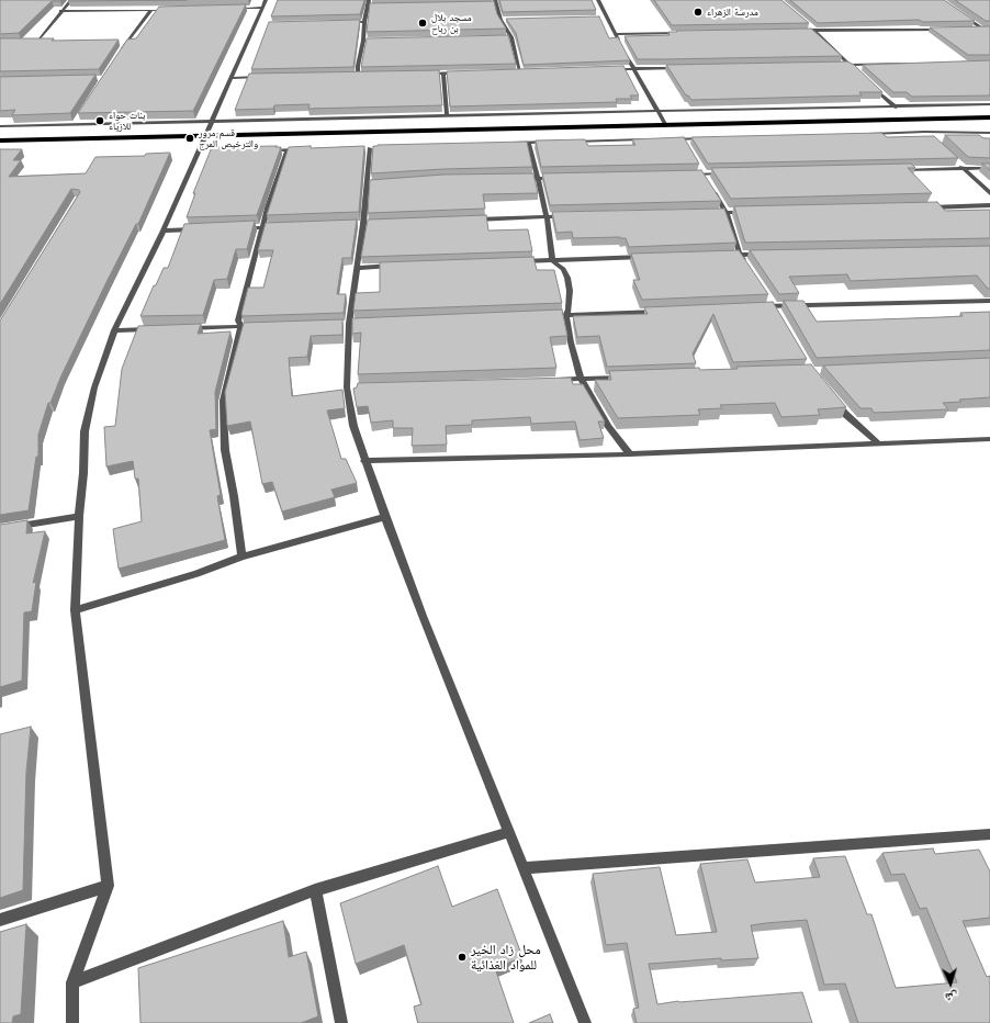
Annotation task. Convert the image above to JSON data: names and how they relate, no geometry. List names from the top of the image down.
{
  "places": [
    "مدرسة الزهراء",
    "مسجد بلال بن رباح",
    "بنات حواء للازياء",
    "قسم مرور والترخيص المرج",
    "محل زاد الخير للمواد الغذائية"
  ],
  "north": "bottom"
}
